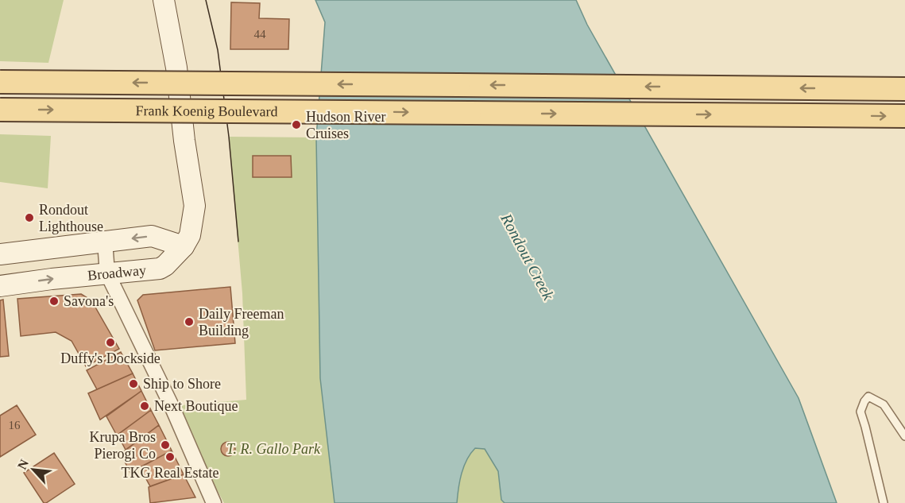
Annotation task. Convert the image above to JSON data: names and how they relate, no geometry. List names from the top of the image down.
{
  "streets": {
    "main road": ["Frank Koenig Boulevard"],
    "street": ["Broadway"]
  },
  "water": ["Rondout Creek"],
  "parks": ["T. R. Gallo Park"],
  "places": [
    "Hudson River Cruises",
    "Rondout Lighthouse",
    "Savona's",
    "Daily Freeman Building",
    "Duffy's Dockside",
    "Ship to Shore",
    "Next Boutique",
    "Krupa Bros Pierogi Co",
    "TKG Real Estate"
  ],
  "house_numbers": ["44", "16"],
  "north": "top left"
}
